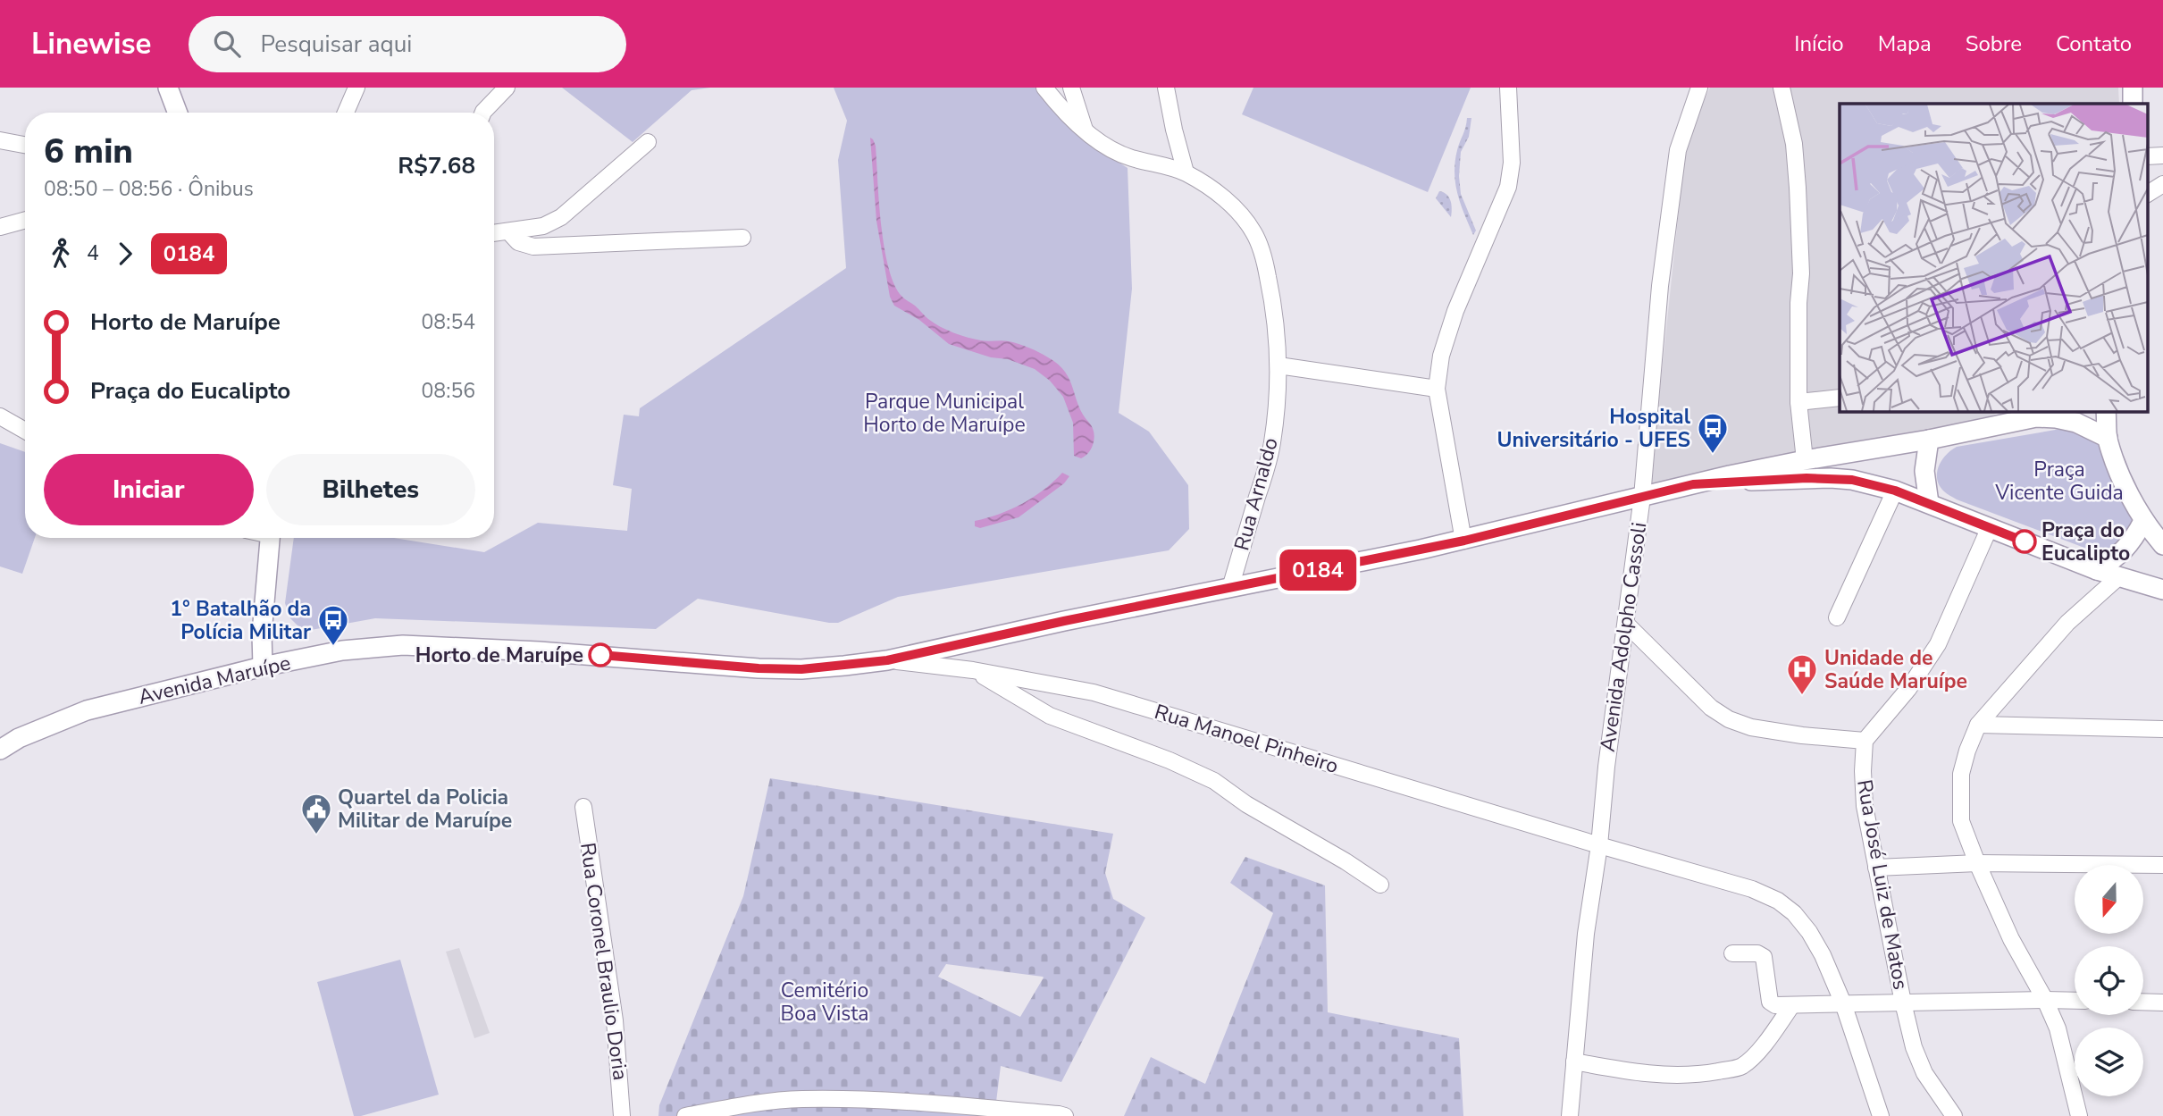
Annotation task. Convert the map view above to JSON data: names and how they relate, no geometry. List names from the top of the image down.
{
  "streets": {
    "main road": ["Avenida Maruípe"],
    "street": [
      "Rua Arnaldo",
      "Avenida Adolpho Cassoli",
      "Rua Manoel Pinheiro",
      "Rua José Luiz de Matos",
      "Rua Coronel Braulio Doria"
    ]
  },
  "crossings": [
    ["Rua Arnaldo", "Avenida Maruípe"],
    ["Avenida Adolpho Cassoli", "Avenida Maruípe"],
    ["Avenida Adolpho Cassoli", "Rua Manoel Pinheiro"],
    ["Avenida Maruípe", "Rua Manoel Pinheiro"]
  ],
  "parks": ["Parque Municipal Horto de Maruípe", "Praça Vicente Guida", "Cemitério Boa Vista"],
  "places": {
    "bus stop": ["Hospital Universitário - UFES", "1° Batalhão da Polícia Militar"],
    "other": ["Praça do Eucalipto", "Horto de Maruípe"],
    "hospital": ["Unidade de Saúde Maruípe"],
    "public building": ["Quartel da Policia Militar de Maruípe"]
  },
  "lines": ["bus line 0184"],
  "north": "bottom",
  "page": {
    "header": "Linewise",
    "search": "Pesquisar aqui",
    "nav": [
      "Início",
      "Mapa",
      "Sobre",
      "Contato"
    ],
    "on_map": "0184",
    "heading": ["6 min", "08:50 – 08:56 · Ônibus", "R$7.68"],
    "legs": ["4", "0184"],
    "list": [
      {
        "name": "Horto de Maruípe",
        "value": "08:54"
      },
      {
        "name": "Praça do Eucalipto",
        "value": "08:56"
      }
    ],
    "buttons": ["Iniciar", "Bilhetes"]
  }
}
